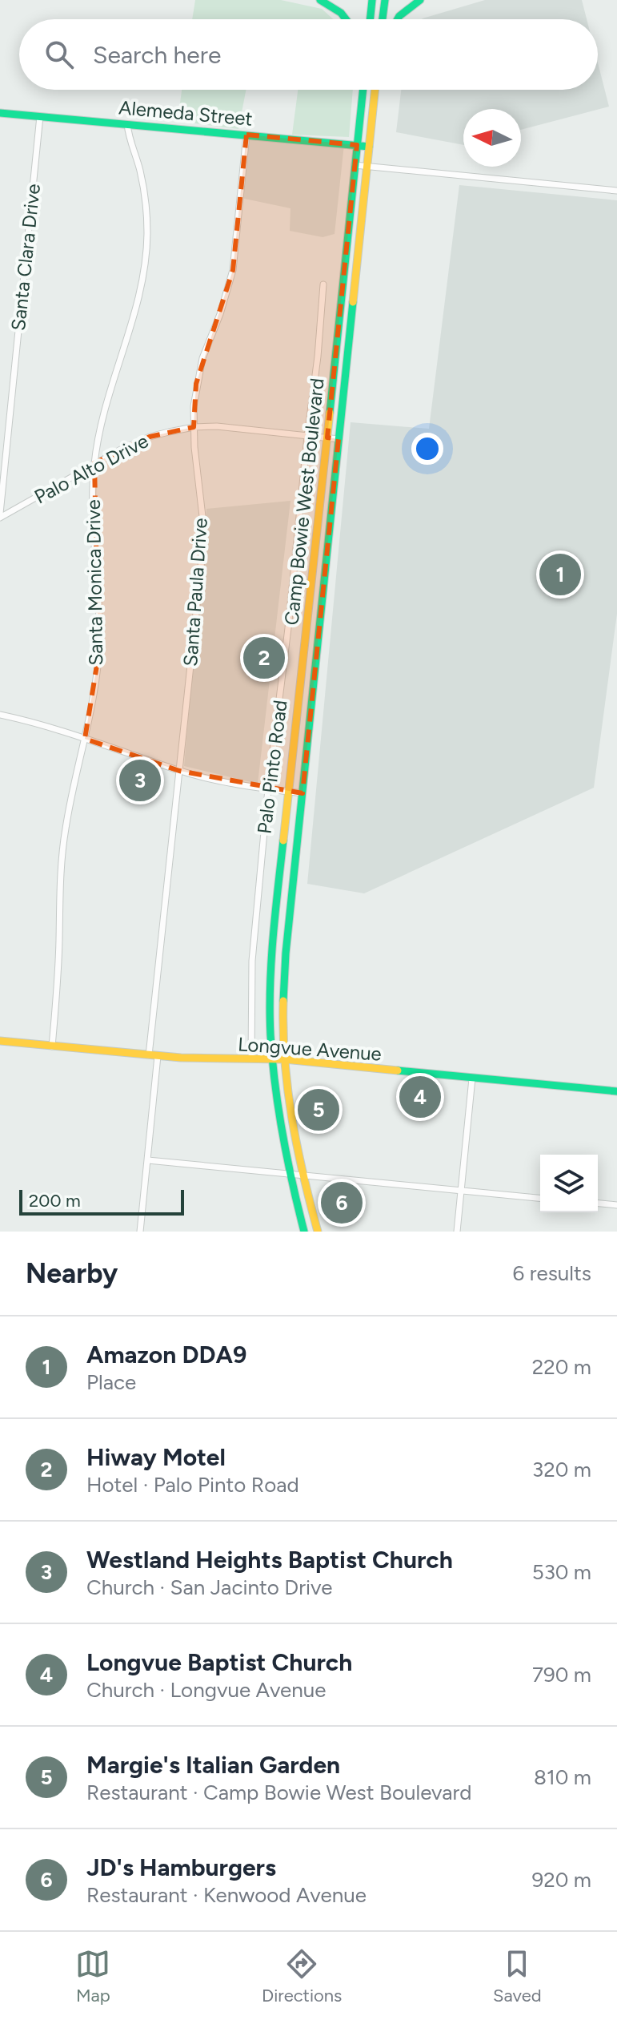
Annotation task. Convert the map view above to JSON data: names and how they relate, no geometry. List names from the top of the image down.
{
  "streets": {
    "main road": ["Alemeda Street", "Camp Bowie West Boulevard", "Longvue Avenue"],
    "street": [
      "Santa Clara Drive",
      "Palo Alto Drive",
      "Santa Monica Drive",
      "Santa Paula Drive",
      "Palo Pinto Road"
    ]
  },
  "crossings": [
    ["Alemeda Street", "Santa Clara Drive"],
    ["Alemeda Street", "Camp Bowie West Boulevard"],
    ["Alemeda Street", "Santa Monica Drive"],
    ["Alemeda Street", "Santa Paula Drive"],
    ["Santa Clara Drive", "Palo Alto Drive"],
    ["Palo Alto Drive", "Camp Bowie West Boulevard"],
    ["Palo Alto Drive", "Santa Monica Drive"],
    ["Palo Alto Drive", "Santa Paula Drive"],
    ["Palo Alto Drive", "Palo Pinto Road"],
    ["Camp Bowie West Boulevard", "Longvue Avenue"],
    ["Santa Monica Drive", "Longvue Avenue"],
    ["Santa Paula Drive", "Longvue Avenue"],
    ["Palo Pinto Road", "Longvue Avenue"]
  ],
  "scale_bar": "200 m",
  "north": "left",
  "page": {
    "search": "Search here",
    "pins": [
      "1",
      "2",
      "3",
      "4",
      "5",
      "6"
    ],
    "scale": "200 m",
    "heading": ["Nearby", "6 results"],
    "list": [
      {
        "mark": "1",
        "name": "Amazon DDA9",
        "note": "Place",
        "value": "220 m"
      },
      {
        "mark": "2",
        "name": "Hiway Motel",
        "note": "Hotel · Palo Pinto Road",
        "value": "320 m"
      },
      {
        "mark": "3",
        "name": "Westland Heights Baptist Church",
        "note": "Church · San Jacinto Drive",
        "value": "530 m"
      },
      {
        "mark": "4",
        "name": "Longvue Baptist Church",
        "note": "Church · Longvue Avenue",
        "value": "790 m"
      },
      {
        "mark": "5",
        "name": "Margie's Italian Garden",
        "note": "Restaurant · Camp Bowie West Boulevard",
        "value": "810 m"
      },
      {
        "mark": "6",
        "name": "JD's Hamburgers",
        "note": "Restaurant · Kenwood Avenue",
        "value": "920 m"
      }
    ],
    "nav": ["Map", "Directions", "Saved"]
  }
}
